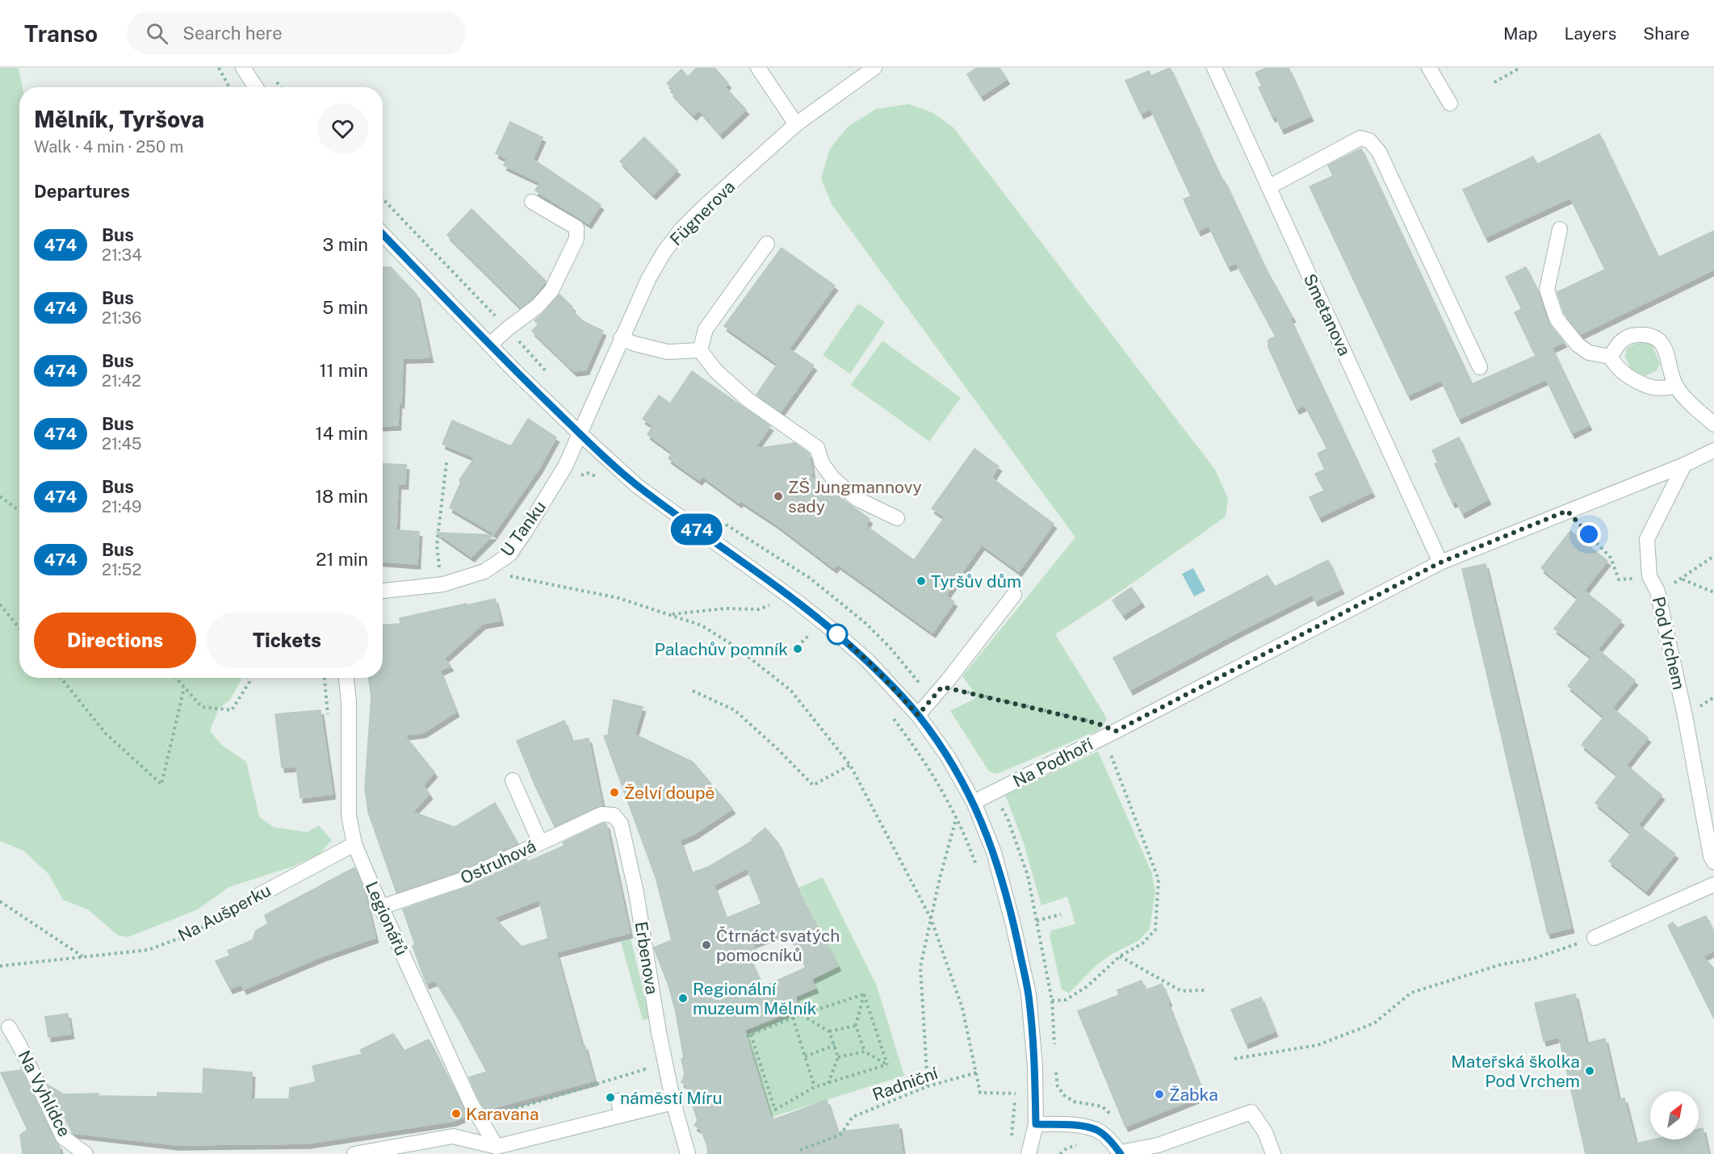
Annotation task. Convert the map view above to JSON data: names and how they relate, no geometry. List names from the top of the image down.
{
  "streets": {
    "street": [
      "Fügnerova",
      "Smetanova",
      "U Tanku",
      "Pod Vrchem",
      "Na Podhoří",
      "Ostruhová",
      "Na Aušperku",
      "Legionářů",
      "Erbenova",
      "Na Vyhlídce"
    ],
    "path": ["Radniční"]
  },
  "crossings": [
    ["Fügnerova", "U Tanku"],
    ["Smetanova", "Na Podhoří"],
    ["Pod Vrchem", "Na Podhoří"],
    ["Ostruhová", "Legionářů"],
    ["Ostruhová", "Erbenova"],
    ["Na Aušperku", "Legionářů"]
  ],
  "places": [
    "ZŠ Jungmannovy sady",
    "Tyršův dům",
    "Palachův pomník",
    "Želví doupě",
    "Čtrnáct svatých pomocníků",
    "Regionální muzeum Mělník",
    "Mateřská školka Pod Vrchem",
    "Žabka",
    "náměstí Míru",
    "Karavana"
  ],
  "lines": ["bus line 474"],
  "north": "top right",
  "page": {
    "header": "Transo",
    "search": "Search here",
    "nav": ["Map", "Layers", "Share"],
    "on_map": "474",
    "heading": [
      ["Mělník, Tyršova", "Walk · 4 min · 250 m"],
      "Departures"
    ],
    "list": [
      {
        "mark": "474",
        "name": "Bus",
        "note": "21:34",
        "value": "3 min"
      },
      {
        "mark": "474",
        "name": "Bus",
        "note": "21:36",
        "value": "5 min"
      },
      {
        "mark": "474",
        "name": "Bus",
        "note": "21:42",
        "value": "11 min"
      },
      {
        "mark": "474",
        "name": "Bus",
        "note": "21:45",
        "value": "14 min"
      },
      {
        "mark": "474",
        "name": "Bus",
        "note": "21:49",
        "value": "18 min"
      },
      {
        "mark": "474",
        "name": "Bus",
        "note": "21:52",
        "value": "21 min"
      }
    ],
    "buttons": ["Directions", "Tickets"]
  }
}
